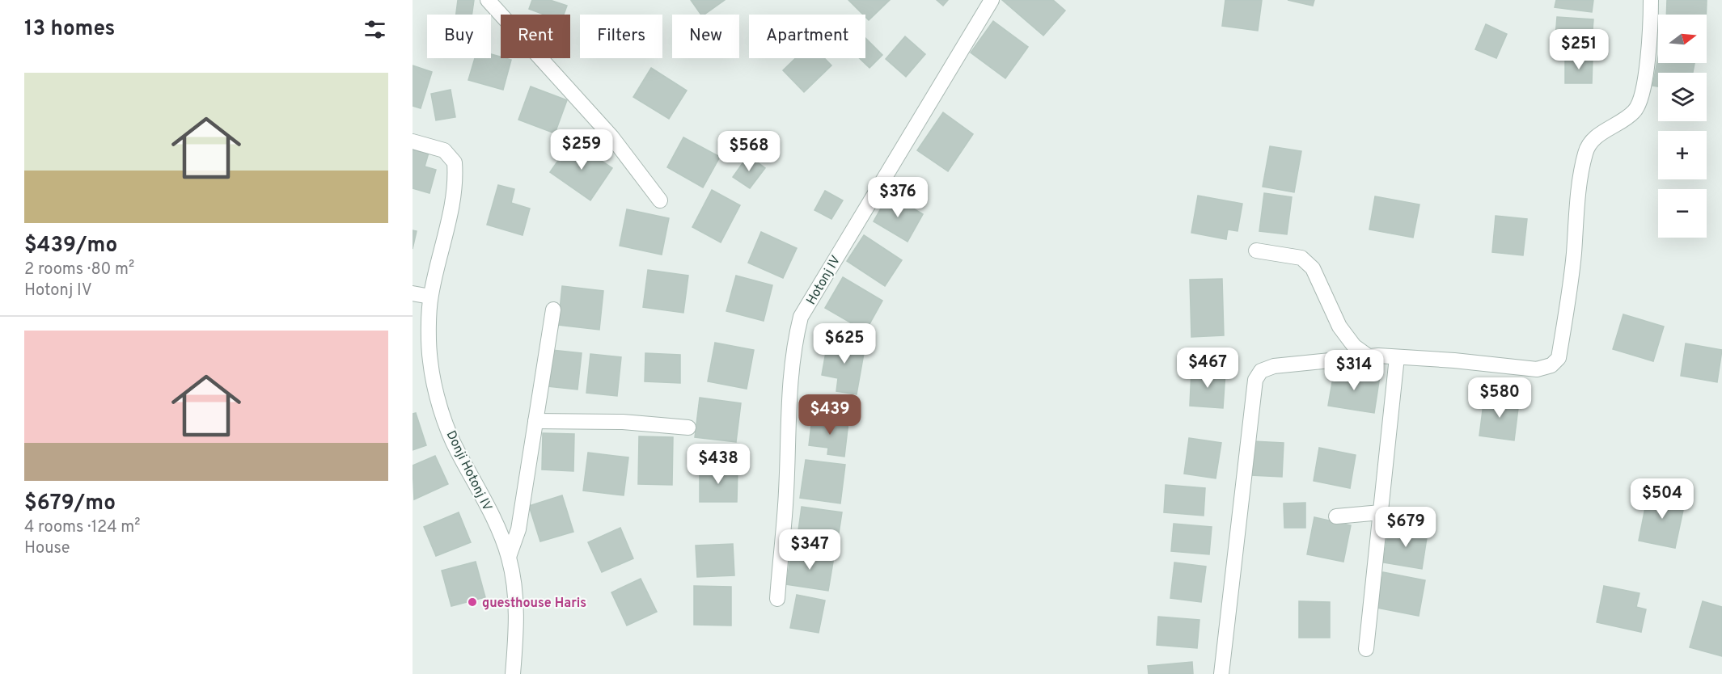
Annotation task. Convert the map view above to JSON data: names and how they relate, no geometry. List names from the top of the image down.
{
  "streets": {
    "street": ["Hotonj IV", "Donji Hotonj IV"]
  },
  "places": ["guesthouse Haris"],
  "north": "right",
  "page": {
    "heading": "13 homes",
    "map_buttons": ["+", "−"],
    "chip": [
      "Buy",
      "Rent",
      "Filters",
      "New",
      "Apartment"
    ],
    "price": [
      "$251",
      "$259",
      "$568",
      "$376",
      "$625",
      "$467",
      "$314",
      "$580",
      "$439",
      "$438",
      "$504",
      "$679",
      "$347"
    ],
    "list": [
      {
        "name": "$439/mo",
        "note": "2 rooms · 80 m² · Hotonj IV"
      },
      {
        "name": "$679/mo",
        "note": "4 rooms · 124 m² · House"
      }
    ]
  }
}
